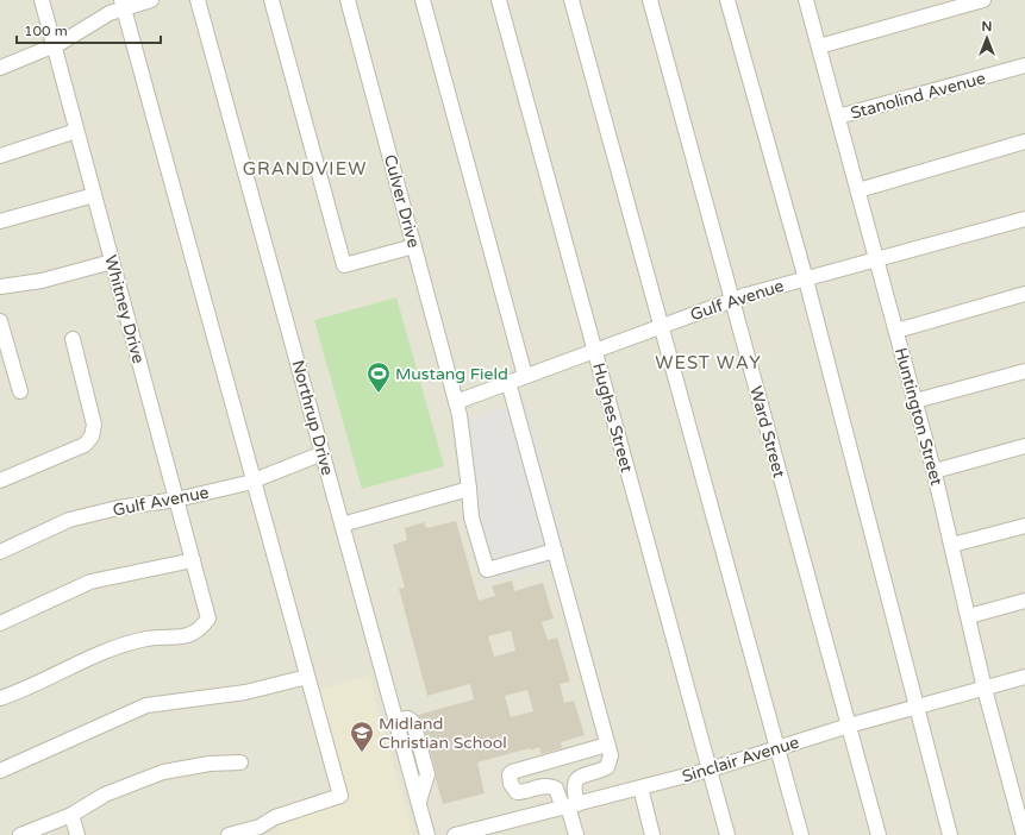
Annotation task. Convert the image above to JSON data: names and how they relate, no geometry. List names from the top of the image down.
{
  "streets": {
    "street": [
      "Stanolind Avenue",
      "Culver Drive",
      "Gulf Avenue",
      "Whitney Drive",
      "Huntington Street",
      "Northrup Drive",
      "Hughes Street",
      "Ward Street",
      "Sinclair Avenue"
    ]
  },
  "crossings": [
    ["Stanolind Avenue", "Huntington Street"],
    ["Culver Drive", "Gulf Avenue"],
    ["Gulf Avenue", "Whitney Drive"],
    ["Gulf Avenue", "Huntington Street"],
    ["Gulf Avenue", "Northrup Drive"],
    ["Gulf Avenue", "Hughes Street"],
    ["Gulf Avenue", "Ward Street"],
    ["Huntington Street", "Sinclair Avenue"],
    ["Hughes Street", "Sinclair Avenue"],
    ["Ward Street", "Sinclair Avenue"]
  ],
  "districts": ["GRANDVIEW", "WEST WAY"],
  "places": {
    "sports": ["Mustang Field"],
    "school or university": ["Midland Christian School"]
  },
  "scale_bar": "100 m",
  "north": "top"
}
